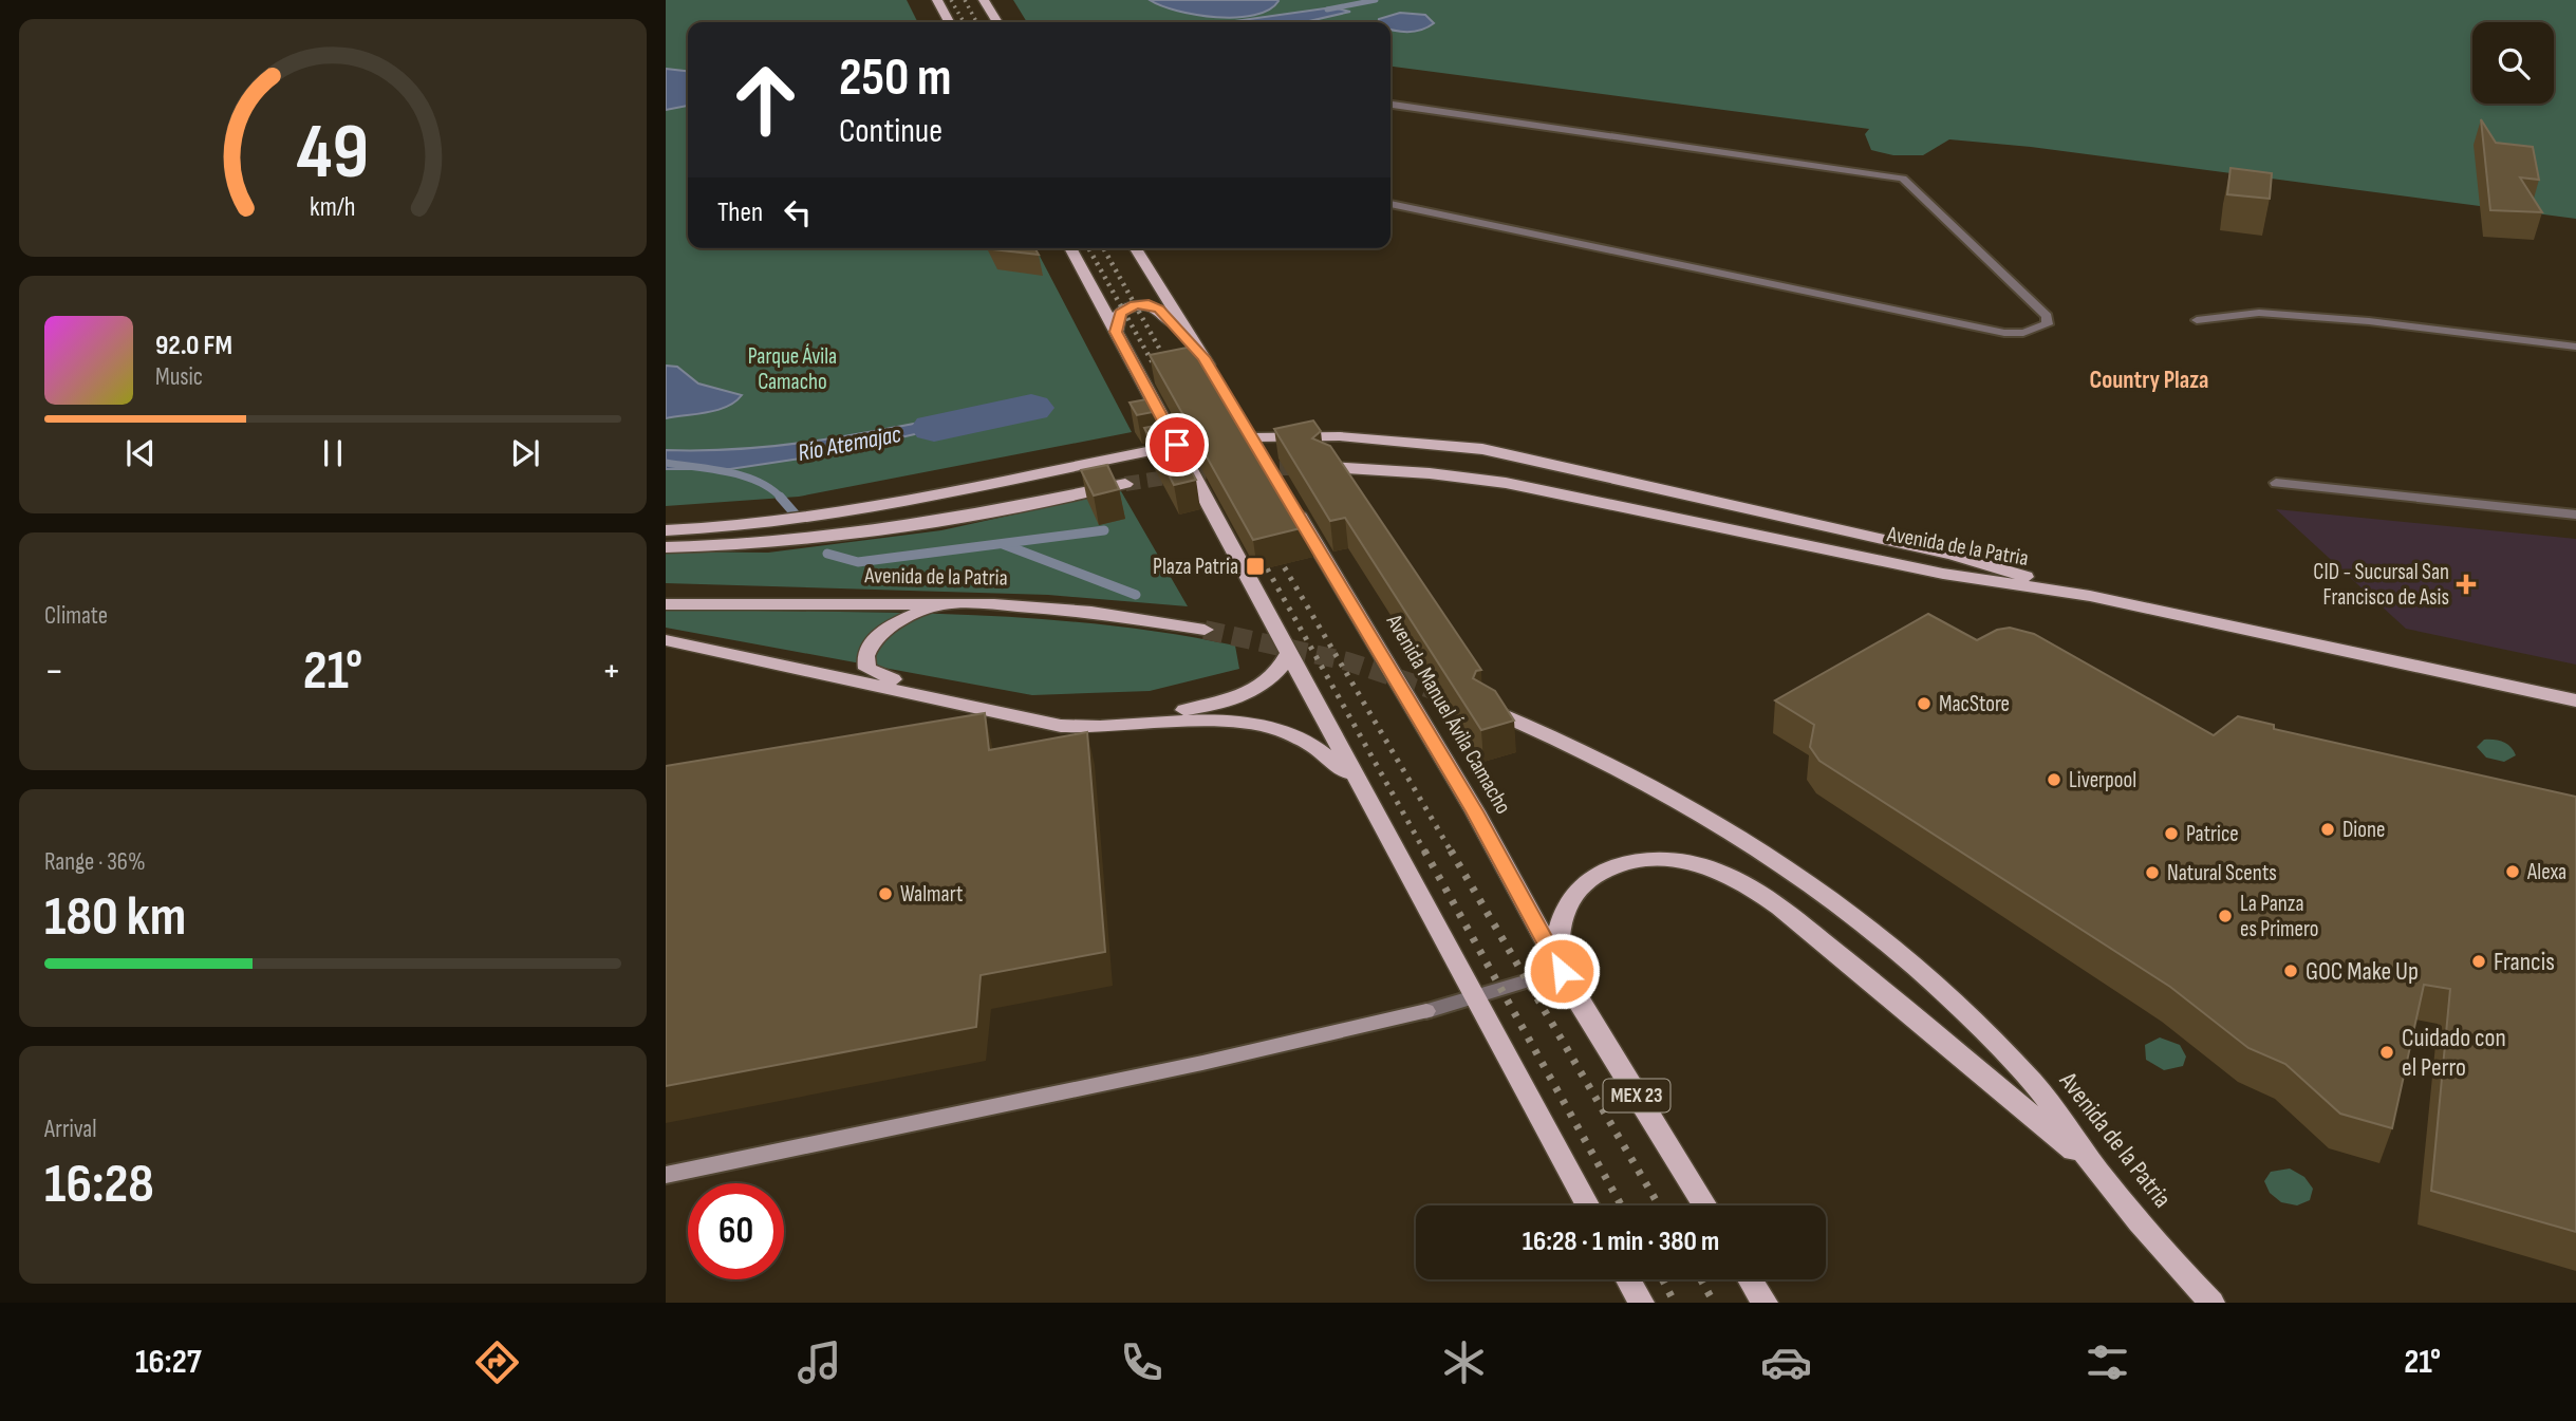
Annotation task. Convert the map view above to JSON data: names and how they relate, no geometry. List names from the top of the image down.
{
  "streets": {
    "main road": ["Avenida de la Patria", "Avenida Manuel Ávila Camacho", "MEX 23"]
  },
  "districts": ["Country Plaza"],
  "water": ["Río Atemajac"],
  "parks": ["Parque Ávila Camacho"],
  "places": {
    "transit": ["Plaza Patria"],
    "health": ["CID - Sucursal San Francisco de Asis"],
    "other": [
      "MacStore",
      "Liverpool",
      "Dione",
      "Patrice",
      "Alexa",
      "Natural Scents",
      "Walmart",
      "La Panza es Primero",
      "Francis",
      "GOC Make Up",
      "Cuidado con el Perro"
    ]
  },
  "page": {
    "turn": ["250 m", "Continue"],
    "then": "Then",
    "song": ["92.0 FM", "Music"],
    "tile": [
      "Climate",
      ["Range · 36%", "180 km"],
      ["Arrival", "16:28"]
    ],
    "heat": ["−", "21°", "+"],
    "limit": "60",
    "trip": "16:28 · 1 min · 380 m",
    "tabs": ["16:27", "21°"],
    "gauge": ["49", "km/h"]
  }
}
